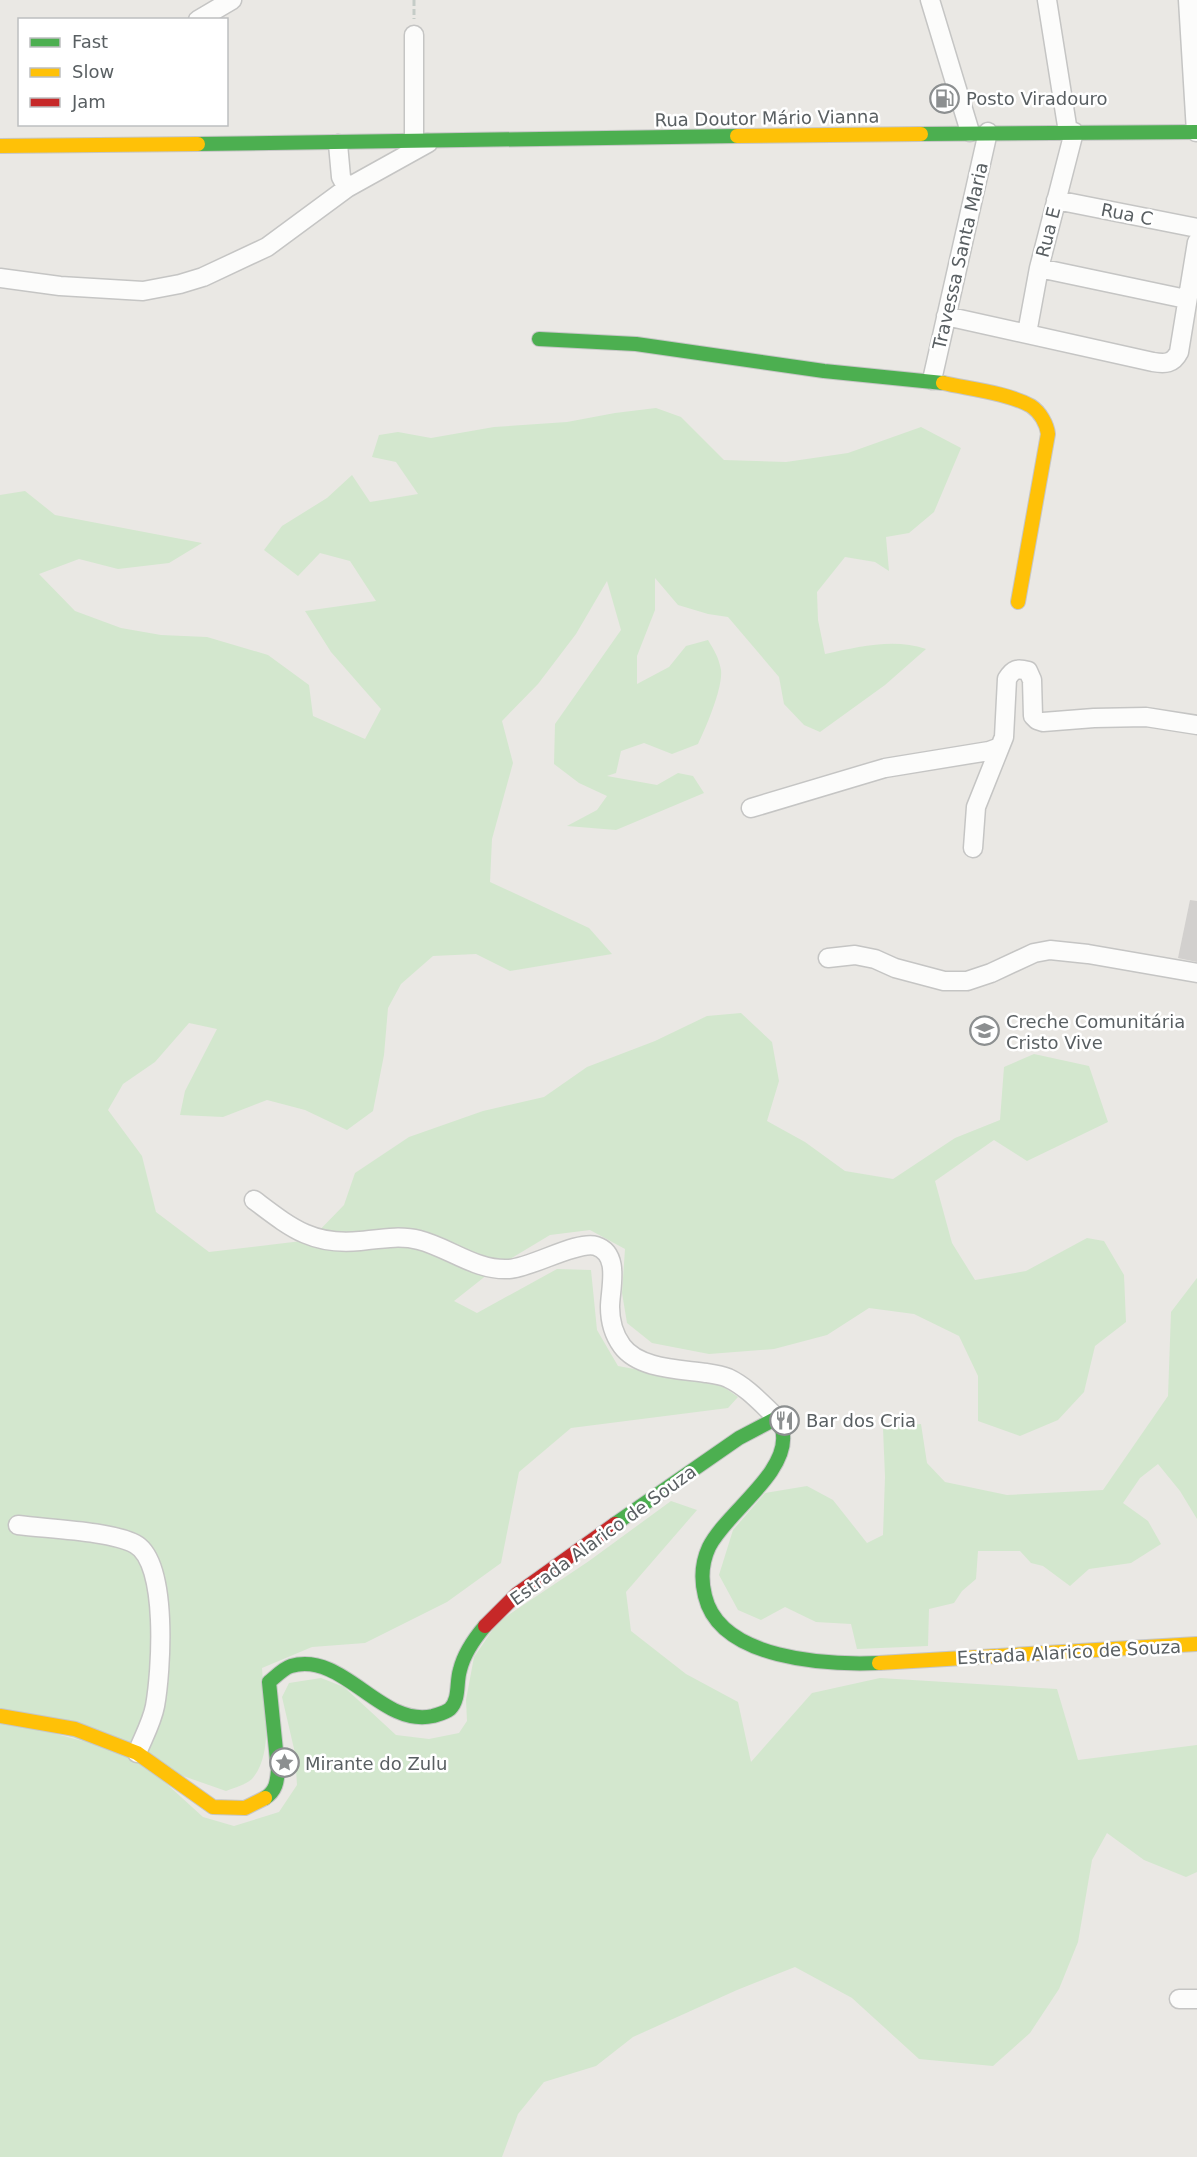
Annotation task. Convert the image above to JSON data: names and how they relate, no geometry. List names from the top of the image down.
{
  "streets": {
    "street": [
      "Rua Doutor Mário Vianna",
      "Rua C",
      "Rua E",
      "Travessa Santa Maria",
      "Estrada Alarico de Souza"
    ]
  },
  "crossings": [
    ["Rua Doutor Mário Vianna", "Rua E"],
    ["Rua Doutor Mário Vianna", "Travessa Santa Maria"],
    ["Rua C", "Rua E"]
  ],
  "places": {
    "fuel station": ["Posto Viradouro"],
    "school or university": ["Creche Comunitária Cristo Vive"],
    "restaurant": ["Bar dos Cria"],
    "place": ["Mirante do Zulu"]
  },
  "legend": ["Fast", "Slow", "Jam"]
}
